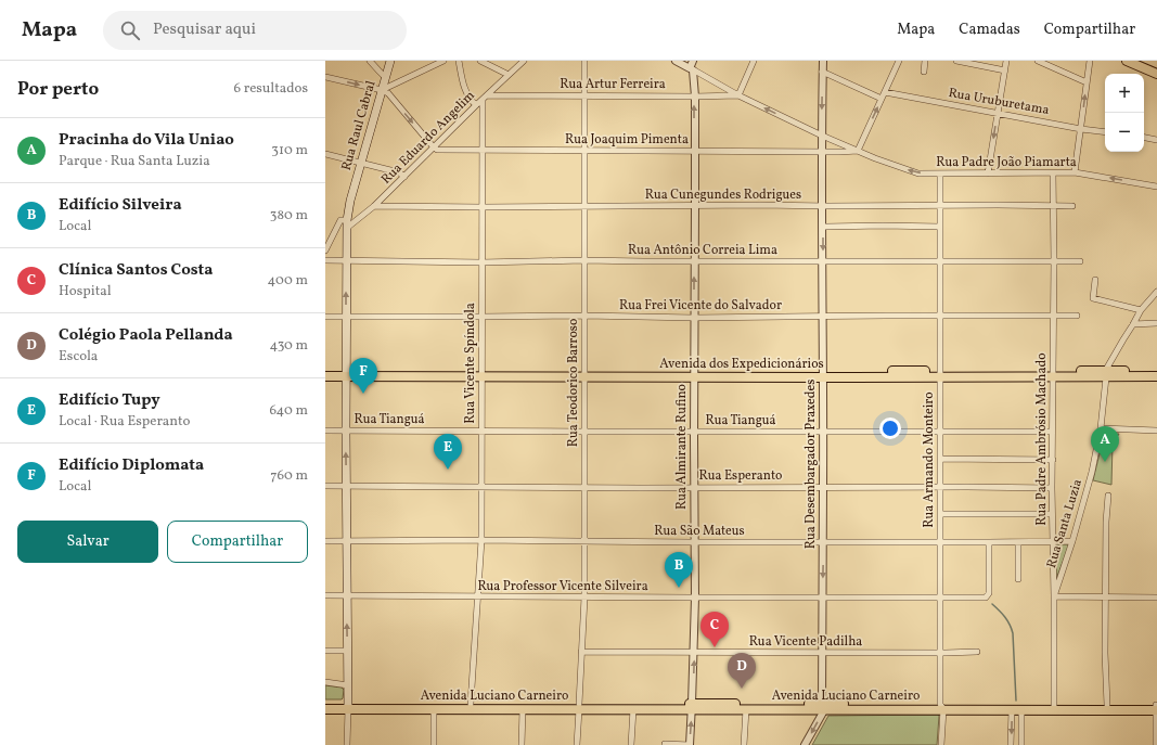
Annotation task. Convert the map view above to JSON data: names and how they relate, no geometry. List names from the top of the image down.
{
  "streets": {
    "main road": ["Rua Raul Cabral", "Avenida dos Expedicionários", "Avenida Luciano Carneiro"],
    "street": [
      "Rua Artur Ferreira",
      "Rua Uruburetama",
      "Rua Eduardo Angelim",
      "Rua Joaquim Pimenta",
      "Rua Padre João Piamarta",
      "Rua Cunegundes Rodrigues",
      "Rua Antônio Correia Lima",
      "Rua Frei Vicente do Salvador",
      "Rua Vicente Spíndola",
      "Rua Teodorico Barroso",
      "Rua Tianguá",
      "Rua Padre Ambrósio Machado",
      "Rua Almirante Rufino",
      "Rua Armando Monteiro",
      "Rua Desembargador Praxedes",
      "Rua Esperanto",
      "Rua Santa Luzia",
      "Rua São Mateus",
      "Rua Professor Vicente Silveira",
      "Rua Vicente Padilha"
    ]
  },
  "crossings": [
    ["Rua Artur Ferreira", "Rua Eduardo Angelim"],
    ["Rua Artur Ferreira", "Rua Padre João Piamarta"],
    ["Rua Artur Ferreira", "Rua Teodorico Barroso"],
    ["Rua Artur Ferreira", "Rua Almirante Rufino"],
    ["Rua Raul Cabral", "Rua Eduardo Angelim"],
    ["Rua Raul Cabral", "Rua Antônio Correia Lima"],
    ["Rua Raul Cabral", "Rua Frei Vicente do Salvador"],
    ["Rua Raul Cabral", "Avenida dos Expedicionários"],
    ["Rua Raul Cabral", "Rua Tianguá"],
    ["Rua Raul Cabral", "Rua Esperanto"],
    ["Rua Raul Cabral", "Rua São Mateus"],
    ["Rua Raul Cabral", "Rua Professor Vicente Silveira"],
    ["Rua Raul Cabral", "Avenida Luciano Carneiro"],
    ["Rua Eduardo Angelim", "Rua Joaquim Pimenta"],
    ["Rua Eduardo Angelim", "Rua Cunegundes Rodrigues"],
    ["Rua Eduardo Angelim", "Rua Vicente Spíndola"],
    ["Rua Joaquim Pimenta", "Rua Padre João Piamarta"],
    ["Rua Joaquim Pimenta", "Rua Vicente Spíndola"],
    ["Rua Joaquim Pimenta", "Rua Teodorico Barroso"],
    ["Rua Joaquim Pimenta", "Rua Almirante Rufino"],
    ["Rua Joaquim Pimenta", "Rua Desembargador Praxedes"],
    ["Rua Padre João Piamarta", "Rua Padre Ambrósio Machado"],
    ["Rua Padre João Piamarta", "Rua Almirante Rufino"],
    ["Rua Padre João Piamarta", "Rua Armando Monteiro"],
    ["Rua Padre João Piamarta", "Rua Desembargador Praxedes"],
    ["Rua Cunegundes Rodrigues", "Rua Vicente Spíndola"],
    ["Rua Cunegundes Rodrigues", "Rua Teodorico Barroso"],
    ["Rua Cunegundes Rodrigues", "Rua Padre Ambrósio Machado"],
    ["Rua Cunegundes Rodrigues", "Rua Almirante Rufino"],
    ["Rua Cunegundes Rodrigues", "Rua Armando Monteiro"],
    ["Rua Cunegundes Rodrigues", "Rua Desembargador Praxedes"],
    ["Rua Antônio Correia Lima", "Rua Vicente Spíndola"],
    ["Rua Antônio Correia Lima", "Rua Teodorico Barroso"],
    ["Rua Antônio Correia Lima", "Rua Padre Ambrósio Machado"],
    ["Rua Antônio Correia Lima", "Rua Almirante Rufino"],
    ["Rua Antônio Correia Lima", "Rua Armando Monteiro"],
    ["Rua Antônio Correia Lima", "Rua Desembargador Praxedes"],
    ["Rua Frei Vicente do Salvador", "Rua Vicente Spíndola"],
    ["Rua Frei Vicente do Salvador", "Rua Teodorico Barroso"],
    ["Rua Frei Vicente do Salvador", "Rua Padre Ambrósio Machado"],
    ["Rua Frei Vicente do Salvador", "Rua Almirante Rufino"],
    ["Rua Frei Vicente do Salvador", "Rua Armando Monteiro"],
    ["Rua Frei Vicente do Salvador", "Rua Desembargador Praxedes"],
    ["Rua Vicente Spíndola", "Avenida dos Expedicionários"],
    ["Rua Vicente Spíndola", "Rua Tianguá"],
    ["Rua Vicente Spíndola", "Rua Esperanto"],
    ["Rua Vicente Spíndola", "Rua São Mateus"],
    ["Rua Vicente Spíndola", "Rua Professor Vicente Silveira"],
    ["Rua Vicente Spíndola", "Avenida Luciano Carneiro"],
    ["Avenida dos Expedicionários", "Rua Teodorico Barroso"],
    ["Avenida dos Expedicionários", "Rua Padre Ambrósio Machado"],
    ["Avenida dos Expedicionários", "Rua Almirante Rufino"],
    ["Avenida dos Expedicionários", "Rua Armando Monteiro"],
    ["Avenida dos Expedicionários", "Rua Desembargador Praxedes"],
    ["Avenida dos Expedicionários", "Rua Santa Luzia"],
    ["Rua Teodorico Barroso", "Rua Tianguá"],
    ["Rua Teodorico Barroso", "Rua Esperanto"],
    ["Rua Teodorico Barroso", "Rua São Mateus"],
    ["Rua Teodorico Barroso", "Rua Professor Vicente Silveira"],
    ["Rua Teodorico Barroso", "Rua Vicente Padilha"],
    ["Rua Teodorico Barroso", "Avenida Luciano Carneiro"],
    ["Rua Tianguá", "Rua Padre Ambrósio Machado"],
    ["Rua Tianguá", "Rua Almirante Rufino"],
    ["Rua Tianguá", "Rua Armando Monteiro"],
    ["Rua Tianguá", "Rua Desembargador Praxedes"],
    ["Rua Padre Ambrósio Machado", "Rua Esperanto"],
    ["Rua Padre Ambrósio Machado", "Rua Santa Luzia"],
    ["Rua Padre Ambrósio Machado", "Rua São Mateus"],
    ["Rua Padre Ambrósio Machado", "Avenida Luciano Carneiro"],
    ["Rua Almirante Rufino", "Rua Esperanto"],
    ["Rua Almirante Rufino", "Rua São Mateus"],
    ["Rua Almirante Rufino", "Rua Professor Vicente Silveira"],
    ["Rua Almirante Rufino", "Rua Vicente Padilha"],
    ["Rua Almirante Rufino", "Avenida Luciano Carneiro"],
    ["Rua Armando Monteiro", "Rua Esperanto"],
    ["Rua Armando Monteiro", "Rua São Mateus"],
    ["Rua Armando Monteiro", "Rua Professor Vicente Silveira"],
    ["Rua Armando Monteiro", "Rua Vicente Padilha"],
    ["Rua Armando Monteiro", "Avenida Luciano Carneiro"],
    ["Rua Desembargador Praxedes", "Rua Esperanto"],
    ["Rua Desembargador Praxedes", "Rua São Mateus"],
    ["Rua Desembargador Praxedes", "Rua Professor Vicente Silveira"],
    ["Rua Desembargador Praxedes", "Rua Vicente Padilha"],
    ["Rua Desembargador Praxedes", "Avenida Luciano Carneiro"],
    ["Rua Santa Luzia", "Rua São Mateus"],
    ["Rua São Mateus", "Rua Professor Vicente Silveira"]
  ],
  "one_way": ["Rua Padre João Piamarta"],
  "page": {
    "header": "Mapa",
    "search": "Pesquisar aqui",
    "nav": ["Mapa", "Camadas", "Compartilhar"],
    "heading": ["Por perto", "6 resultados"],
    "map_buttons": ["+", "−"],
    "list": [
      {
        "mark": "A",
        "name": "Pracinha do Vila Uniao",
        "note": "Parque · Rua Santa Luzia",
        "value": "310 m"
      },
      {
        "mark": "B",
        "name": "Edifício Silveira",
        "note": "Local",
        "value": "380 m"
      },
      {
        "mark": "C",
        "name": "Clínica Santos Costa",
        "note": "Hospital",
        "value": "400 m"
      },
      {
        "mark": "D",
        "name": "Colégio Paola Pellanda",
        "note": "Escola",
        "value": "430 m"
      },
      {
        "mark": "E",
        "name": "Edifício Tupy",
        "note": "Local · Rua Esperanto",
        "value": "640 m"
      },
      {
        "mark": "F",
        "name": "Edifício Diplomata",
        "note": "Local",
        "value": "760 m"
      }
    ],
    "pins": [
      "F",
      "A",
      "E",
      "B",
      "C",
      "D"
    ],
    "buttons": ["Salvar", "Compartilhar"]
  }
}
